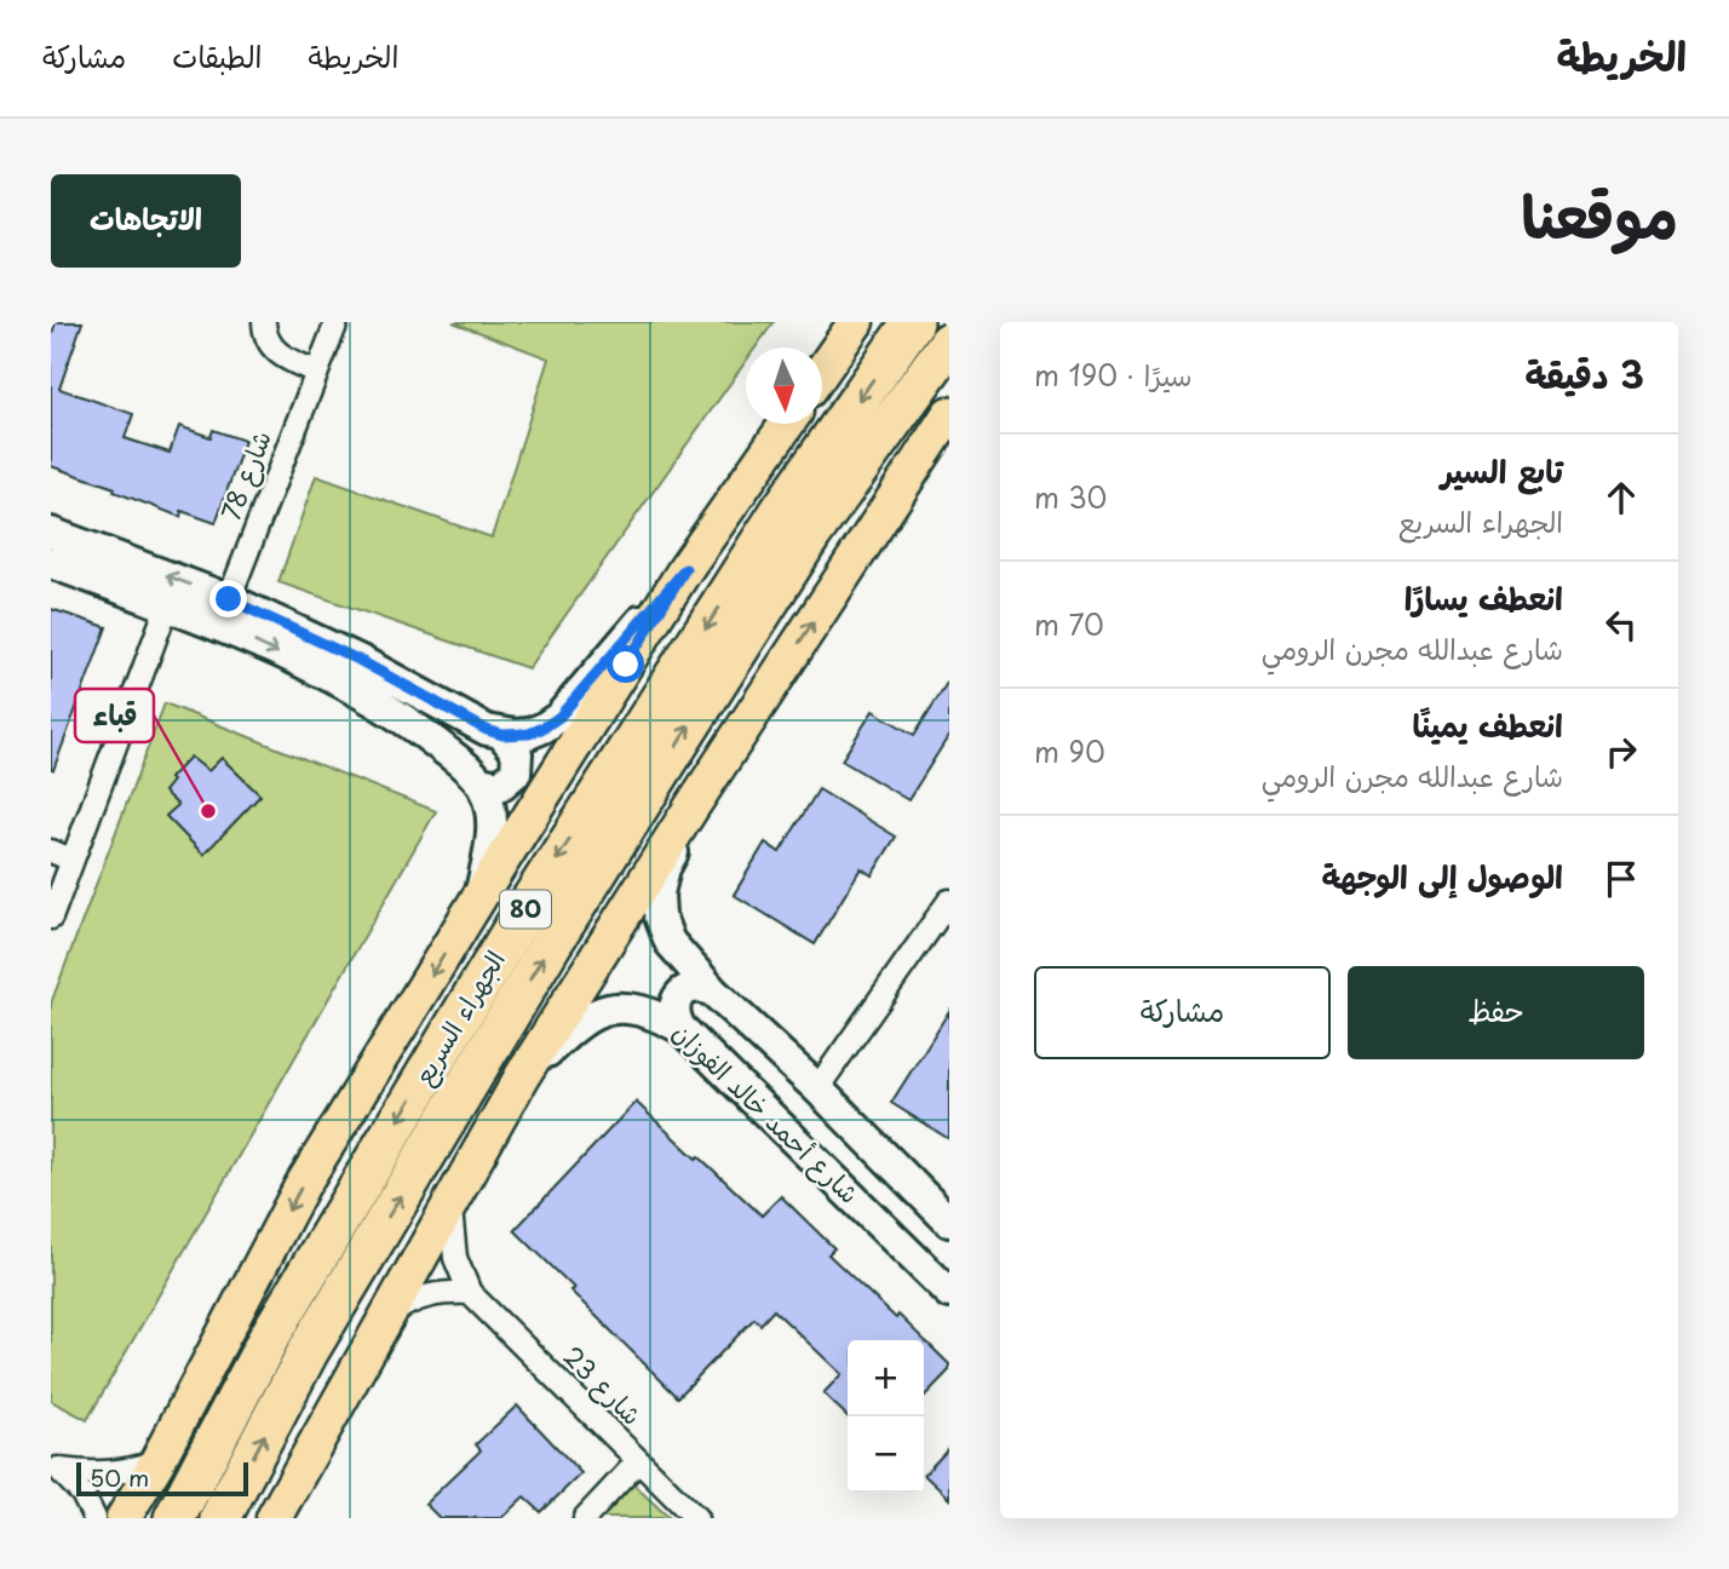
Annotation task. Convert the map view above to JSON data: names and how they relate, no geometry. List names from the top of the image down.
{
  "streets": {
    "highway": ["80", "الجهراء السريع"],
    "main road": ["شارع أحمد خالد الفوزان"],
    "street": ["شارع 78", "شارع 23"]
  },
  "places": ["قباء"],
  "scale_bar": "50 m",
  "north": "bottom",
  "page": {
    "header": "الخريطة",
    "nav": ["الخريطة", "الطبقات", "مشاركة"],
    "title": "موقعنا",
    "buttons": [
      "الاتجاهات",
      ["حفظ", "مشاركة"]
    ],
    "heading": ["3 دقيقة", "سيرًا · 190 m"],
    "list": [
      ["تابع السير", "الجهراء السريع", "30 m"],
      ["انعطف يسارًا", "شارع عبدالله مجرن الرومي", "70 m"],
      ["انعطف يمينًا", "شارع عبدالله مجرن الرومي", "90 m"],
      "الوصول إلى الوجهة"
    ],
    "map_buttons": ["+", "−"],
    "scale": "50 m"
  }
}
